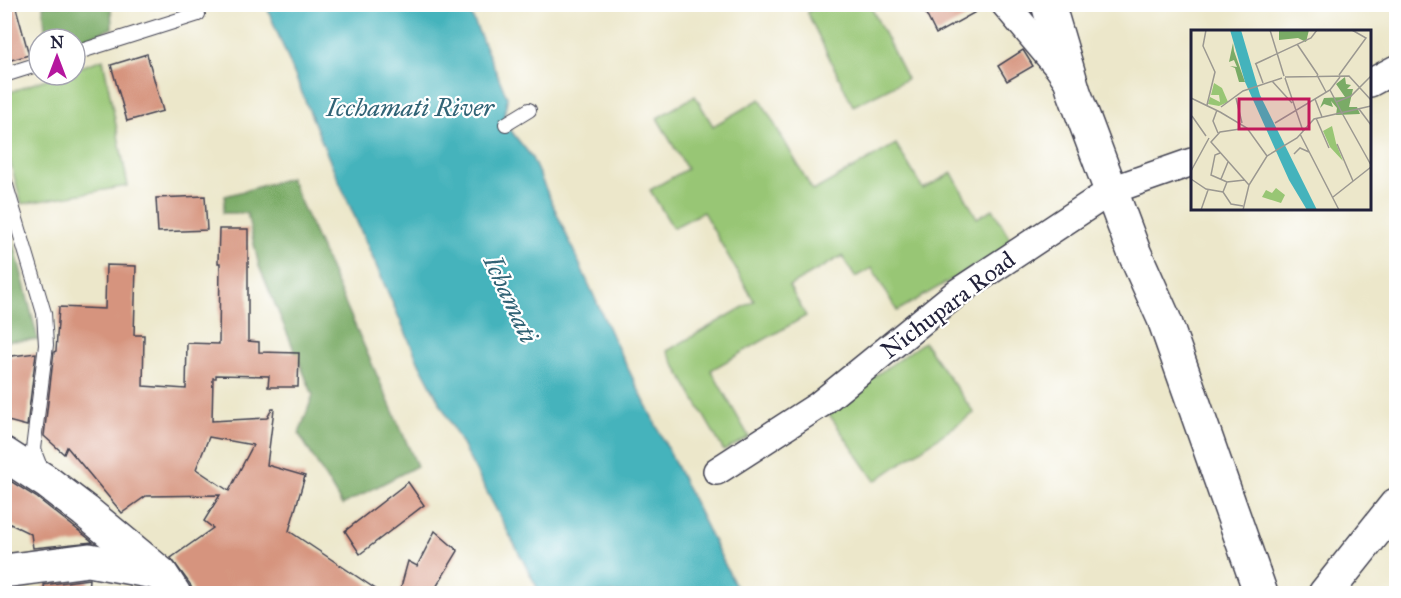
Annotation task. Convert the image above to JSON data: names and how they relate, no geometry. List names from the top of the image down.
{
  "streets": {
    "street": ["Nichupara Road"]
  },
  "water": ["Icchamati River", "Ichamati"],
  "north": "top"
}
